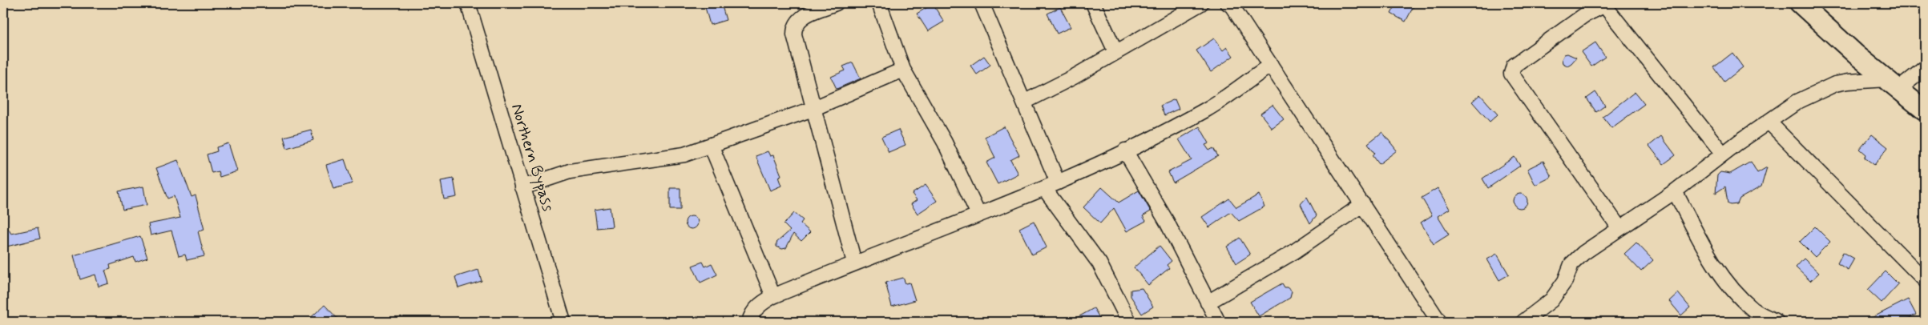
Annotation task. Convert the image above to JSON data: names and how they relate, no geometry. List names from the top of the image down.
{
  "streets": {
    "street": ["Northern Bypass"]
  }
}
